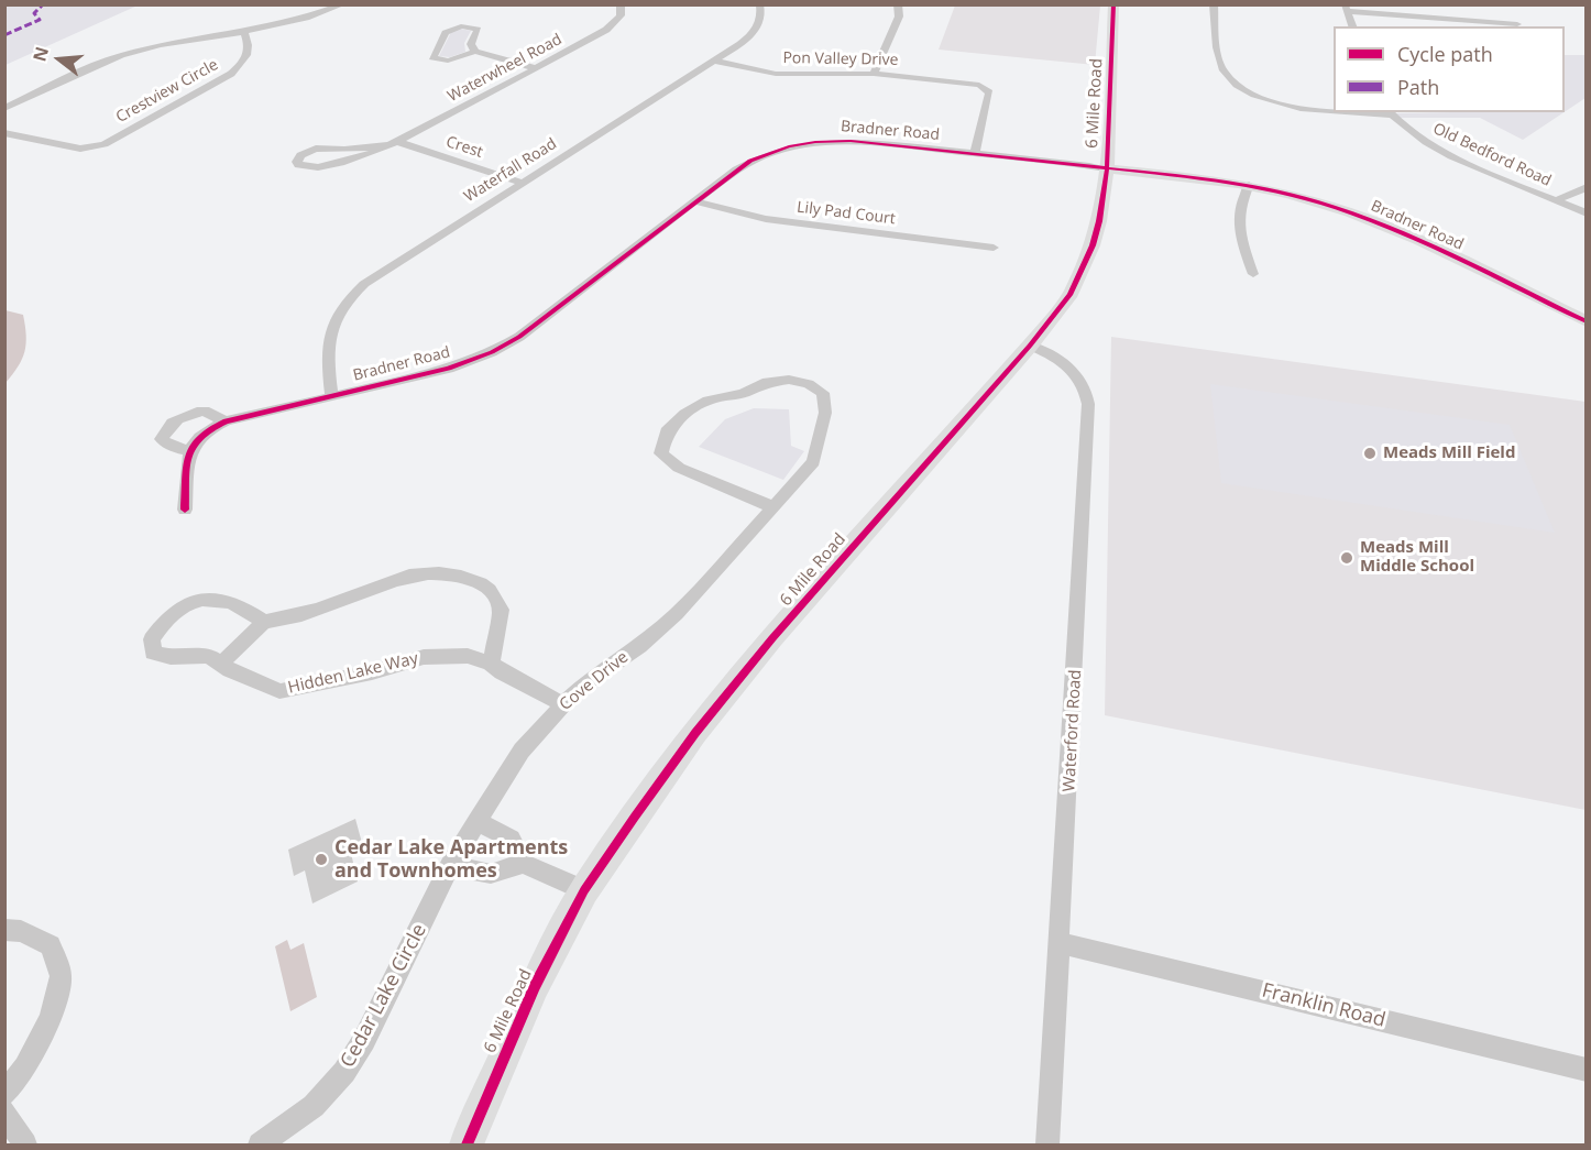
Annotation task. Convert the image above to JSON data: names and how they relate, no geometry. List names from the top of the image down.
{
  "streets": {
    "street": [
      "Pon Valley Drive",
      "Waterwheel Road",
      "Crestview Circle",
      "6 Mile Road",
      "Bradner Road",
      "Crest",
      "Old Bedford Road",
      "Waterfall Road",
      "Lily Pad Court",
      "Hidden Lake Way",
      "Cove Drive",
      "Waterford Road",
      "Cedar Lake Circle",
      "Franklin Road"
    ]
  },
  "crossings": [
    ["Pon Valley Drive", "Waterfall Road"],
    ["Waterwheel Road", "Crest"],
    ["6 Mile Road", "Bradner Road"],
    ["6 Mile Road", "Waterford Road"],
    ["Bradner Road", "Waterfall Road"],
    ["Bradner Road", "Lily Pad Court"],
    ["Crest", "Waterfall Road"],
    ["Hidden Lake Way", "Cove Drive"],
    ["Cove Drive", "Cedar Lake Circle"],
    ["Waterford Road", "Franklin Road"]
  ],
  "places": ["Meads Mill Field", "Meads Mill Middle School", "Cedar Lake Apartments and Townhomes"],
  "legend": ["Cycle path", "Path"],
  "north": "left"
}
